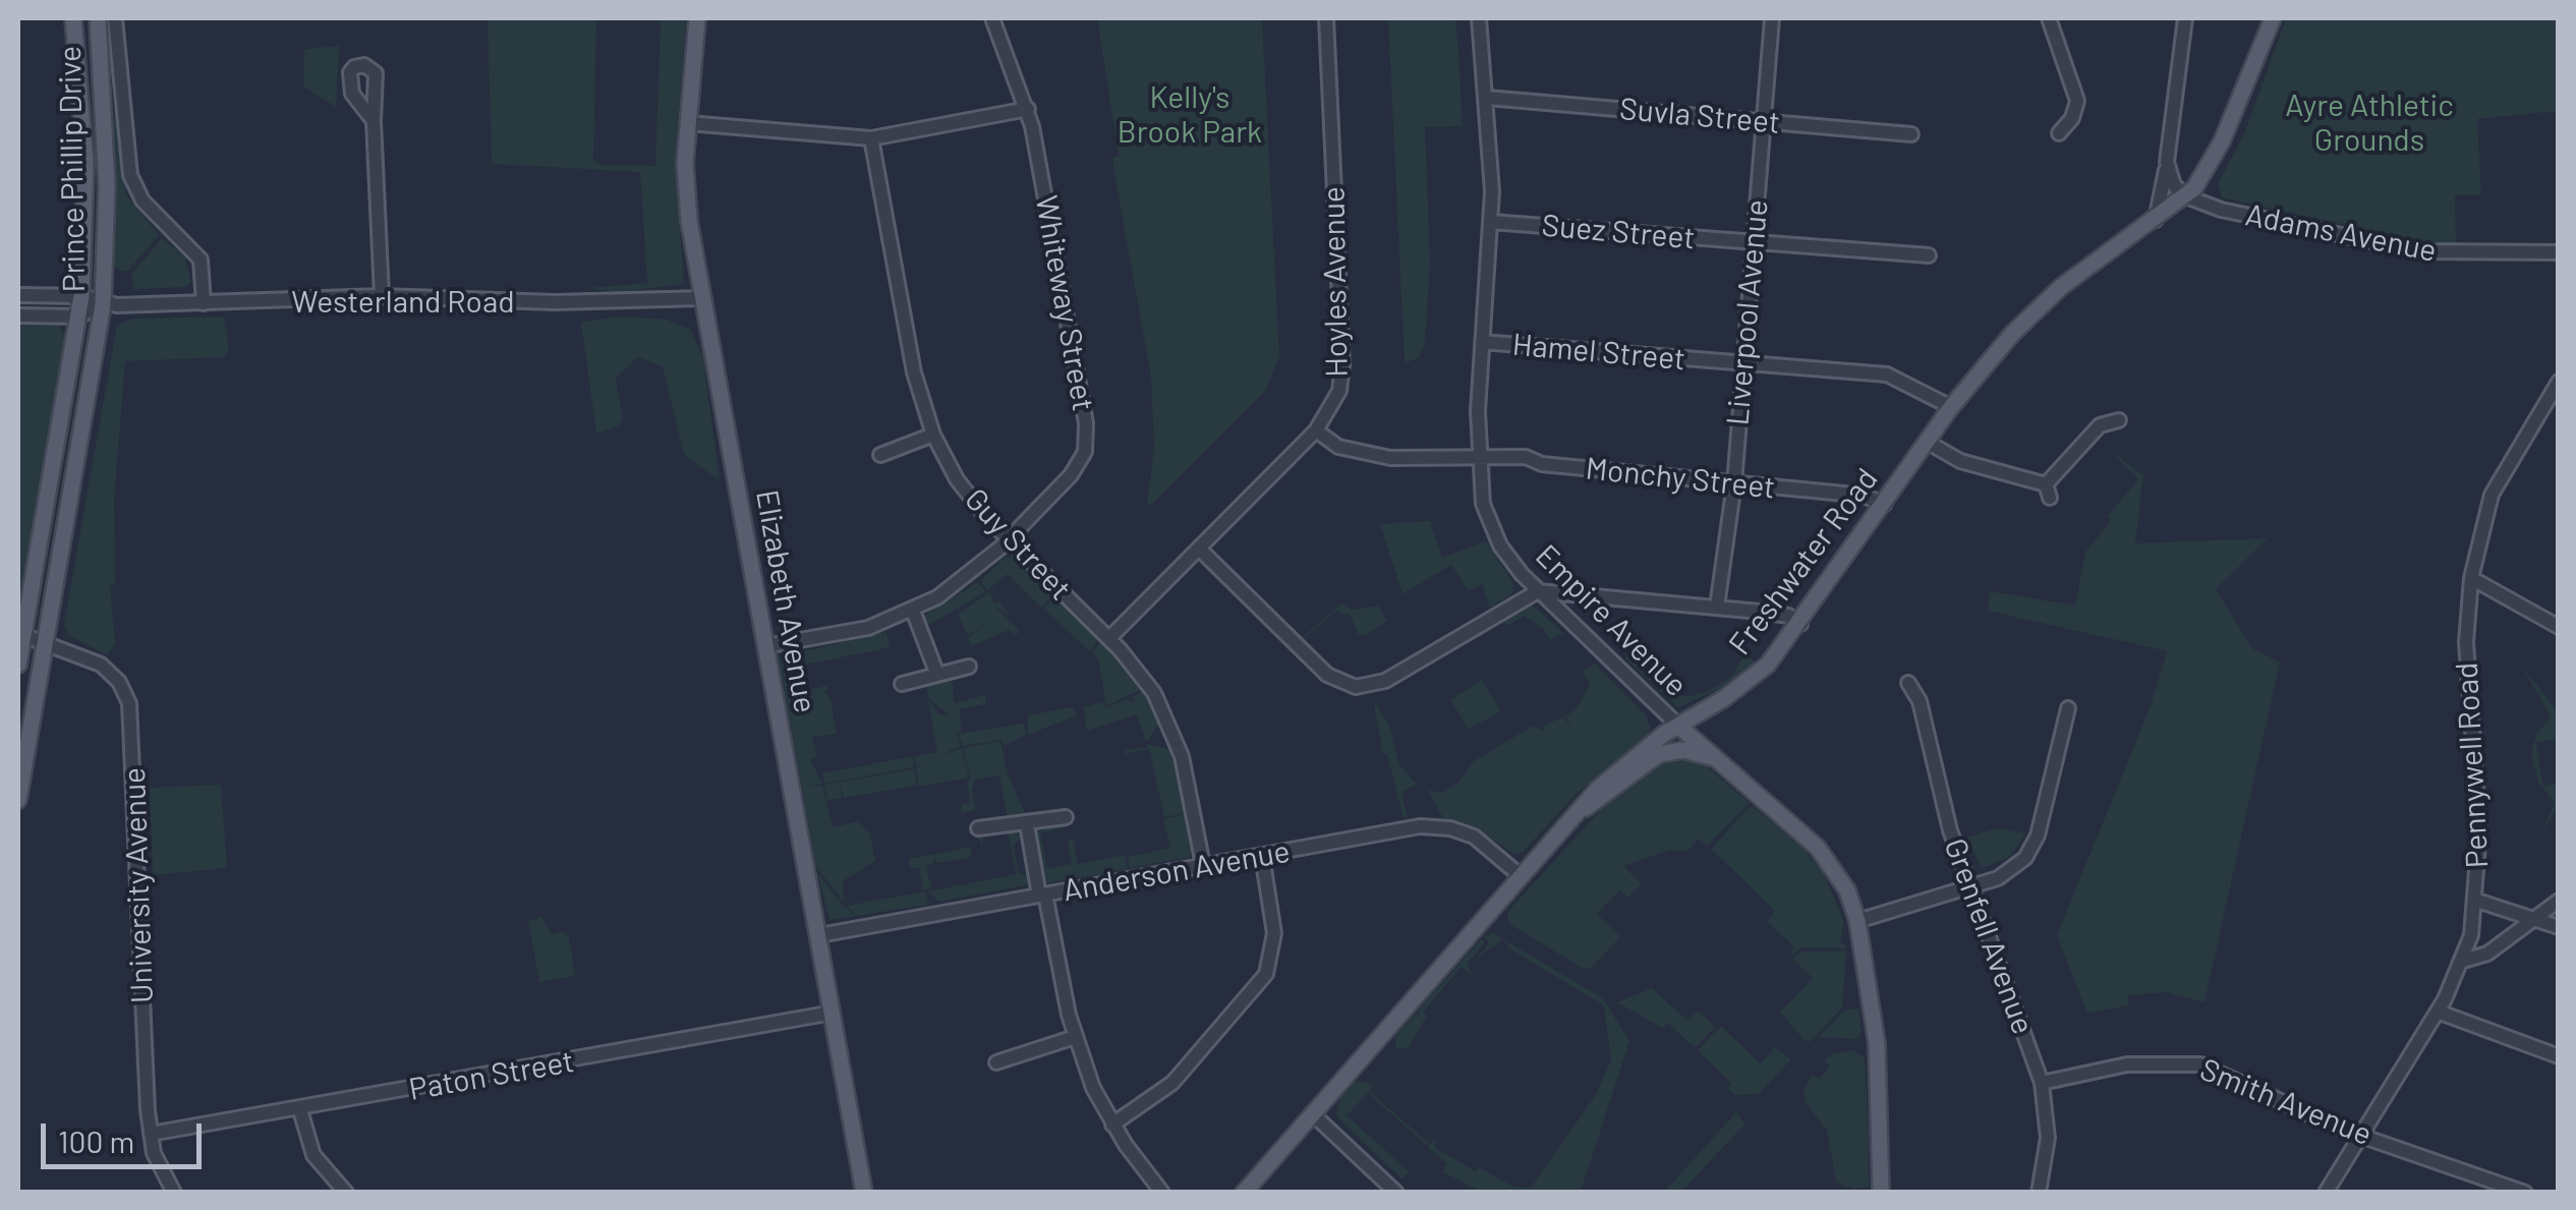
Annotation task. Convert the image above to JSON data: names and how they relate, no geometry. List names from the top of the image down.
{
  "streets": {
    "main road": [
      "Prince Phillip Drive",
      "Freshwater Road",
      "Elizabeth Avenue",
      "Empire Avenue"
    ],
    "street": [
      "Suvla Street",
      "Suez Street",
      "Adams Avenue",
      "Hoyles Avenue",
      "Westerland Road",
      "Whiteway Street",
      "Liverpool Avenue",
      "Hamel Street",
      "Monchy Street",
      "Guy Street",
      "Pennywell Road",
      "Anderson Avenue",
      "University Avenue",
      "Grenfell Avenue",
      "Paton Street",
      "Smith Avenue"
    ]
  },
  "crossings": [
    ["Suvla Street", "Liverpool Avenue"],
    ["Suvla Street", "Empire Avenue"],
    ["Prince Phillip Drive", "Westerland Road"],
    ["Prince Phillip Drive", "University Avenue"],
    ["Suez Street", "Liverpool Avenue"],
    ["Suez Street", "Empire Avenue"],
    ["Adams Avenue", "Freshwater Road"],
    ["Hoyles Avenue", "Monchy Street"],
    ["Hoyles Avenue", "Guy Street"],
    ["Westerland Road", "Elizabeth Avenue"],
    ["Whiteway Street", "Guy Street"],
    ["Whiteway Street", "Elizabeth Avenue"],
    ["Liverpool Avenue", "Hamel Street"],
    ["Liverpool Avenue", "Monchy Street"],
    ["Hamel Street", "Freshwater Road"],
    ["Hamel Street", "Empire Avenue"],
    ["Monchy Street", "Freshwater Road"],
    ["Monchy Street", "Empire Avenue"],
    ["Guy Street", "Anderson Avenue"],
    ["Freshwater Road", "Empire Avenue"],
    ["Freshwater Road", "Anderson Avenue"],
    ["Elizabeth Avenue", "Anderson Avenue"],
    ["Elizabeth Avenue", "Paton Street"],
    ["Pennywell Road", "Smith Avenue"],
    ["University Avenue", "Paton Street"],
    ["Grenfell Avenue", "Smith Avenue"]
  ],
  "parks": ["Kelly's Brook Park", "Ayre Athletic Grounds"],
  "scale_bar": "100 m"
}
